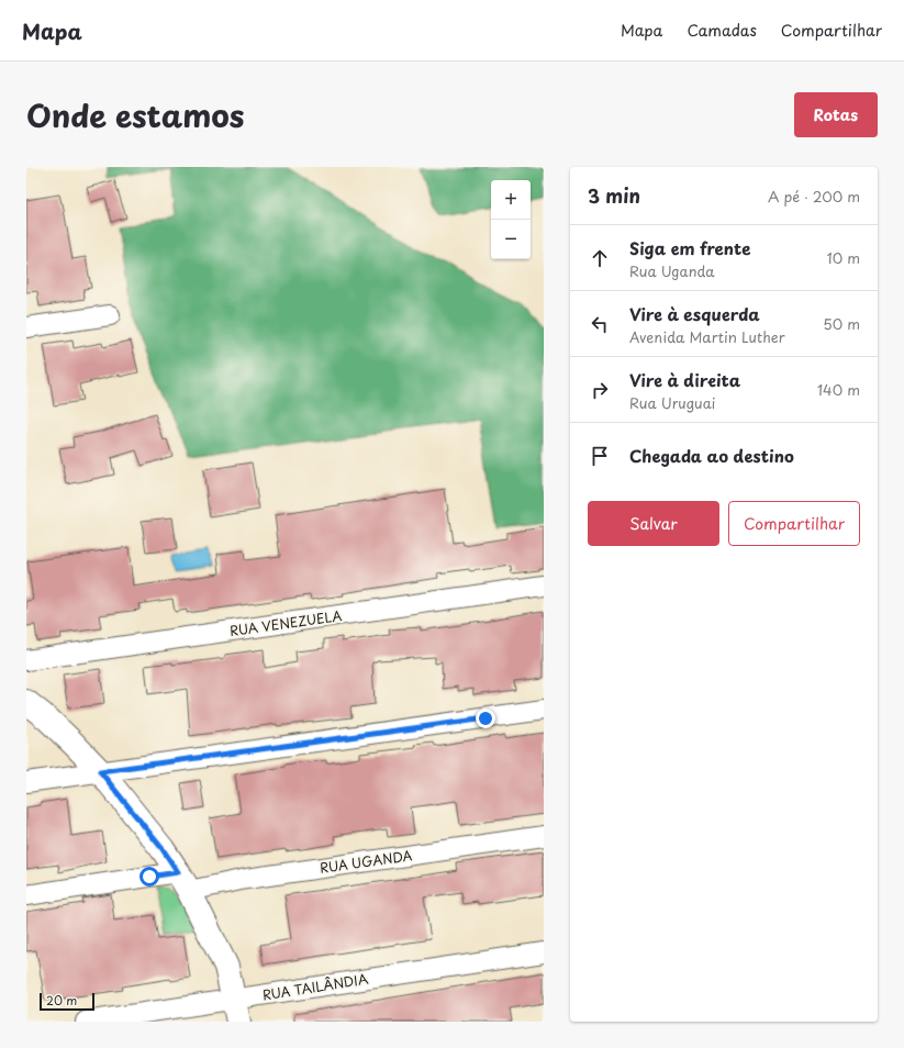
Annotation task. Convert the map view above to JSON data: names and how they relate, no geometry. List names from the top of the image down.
{
  "streets": {
    "street": ["RUA VENEZUELA", "RUA UGANDA", "RUA TAILÂNDIA"]
  },
  "scale_bar": "20 m",
  "page": {
    "header": "Mapa",
    "nav": ["Mapa", "Camadas", "Compartilhar"],
    "title": "Onde estamos",
    "buttons": [
      "Rotas",
      ["Salvar", "Compartilhar"]
    ],
    "heading": ["3 min", "A pé · 200 m"],
    "map_buttons": ["+", "−"],
    "list": [
      ["Siga em frente", "Rua Uganda", "10 m"],
      ["Vire à esquerda", "Avenida Martin Luther", "50 m"],
      ["Vire à direita", "Rua Uruguai", "140 m"],
      "Chegada ao destino"
    ],
    "scale": "20 m"
  }
}
